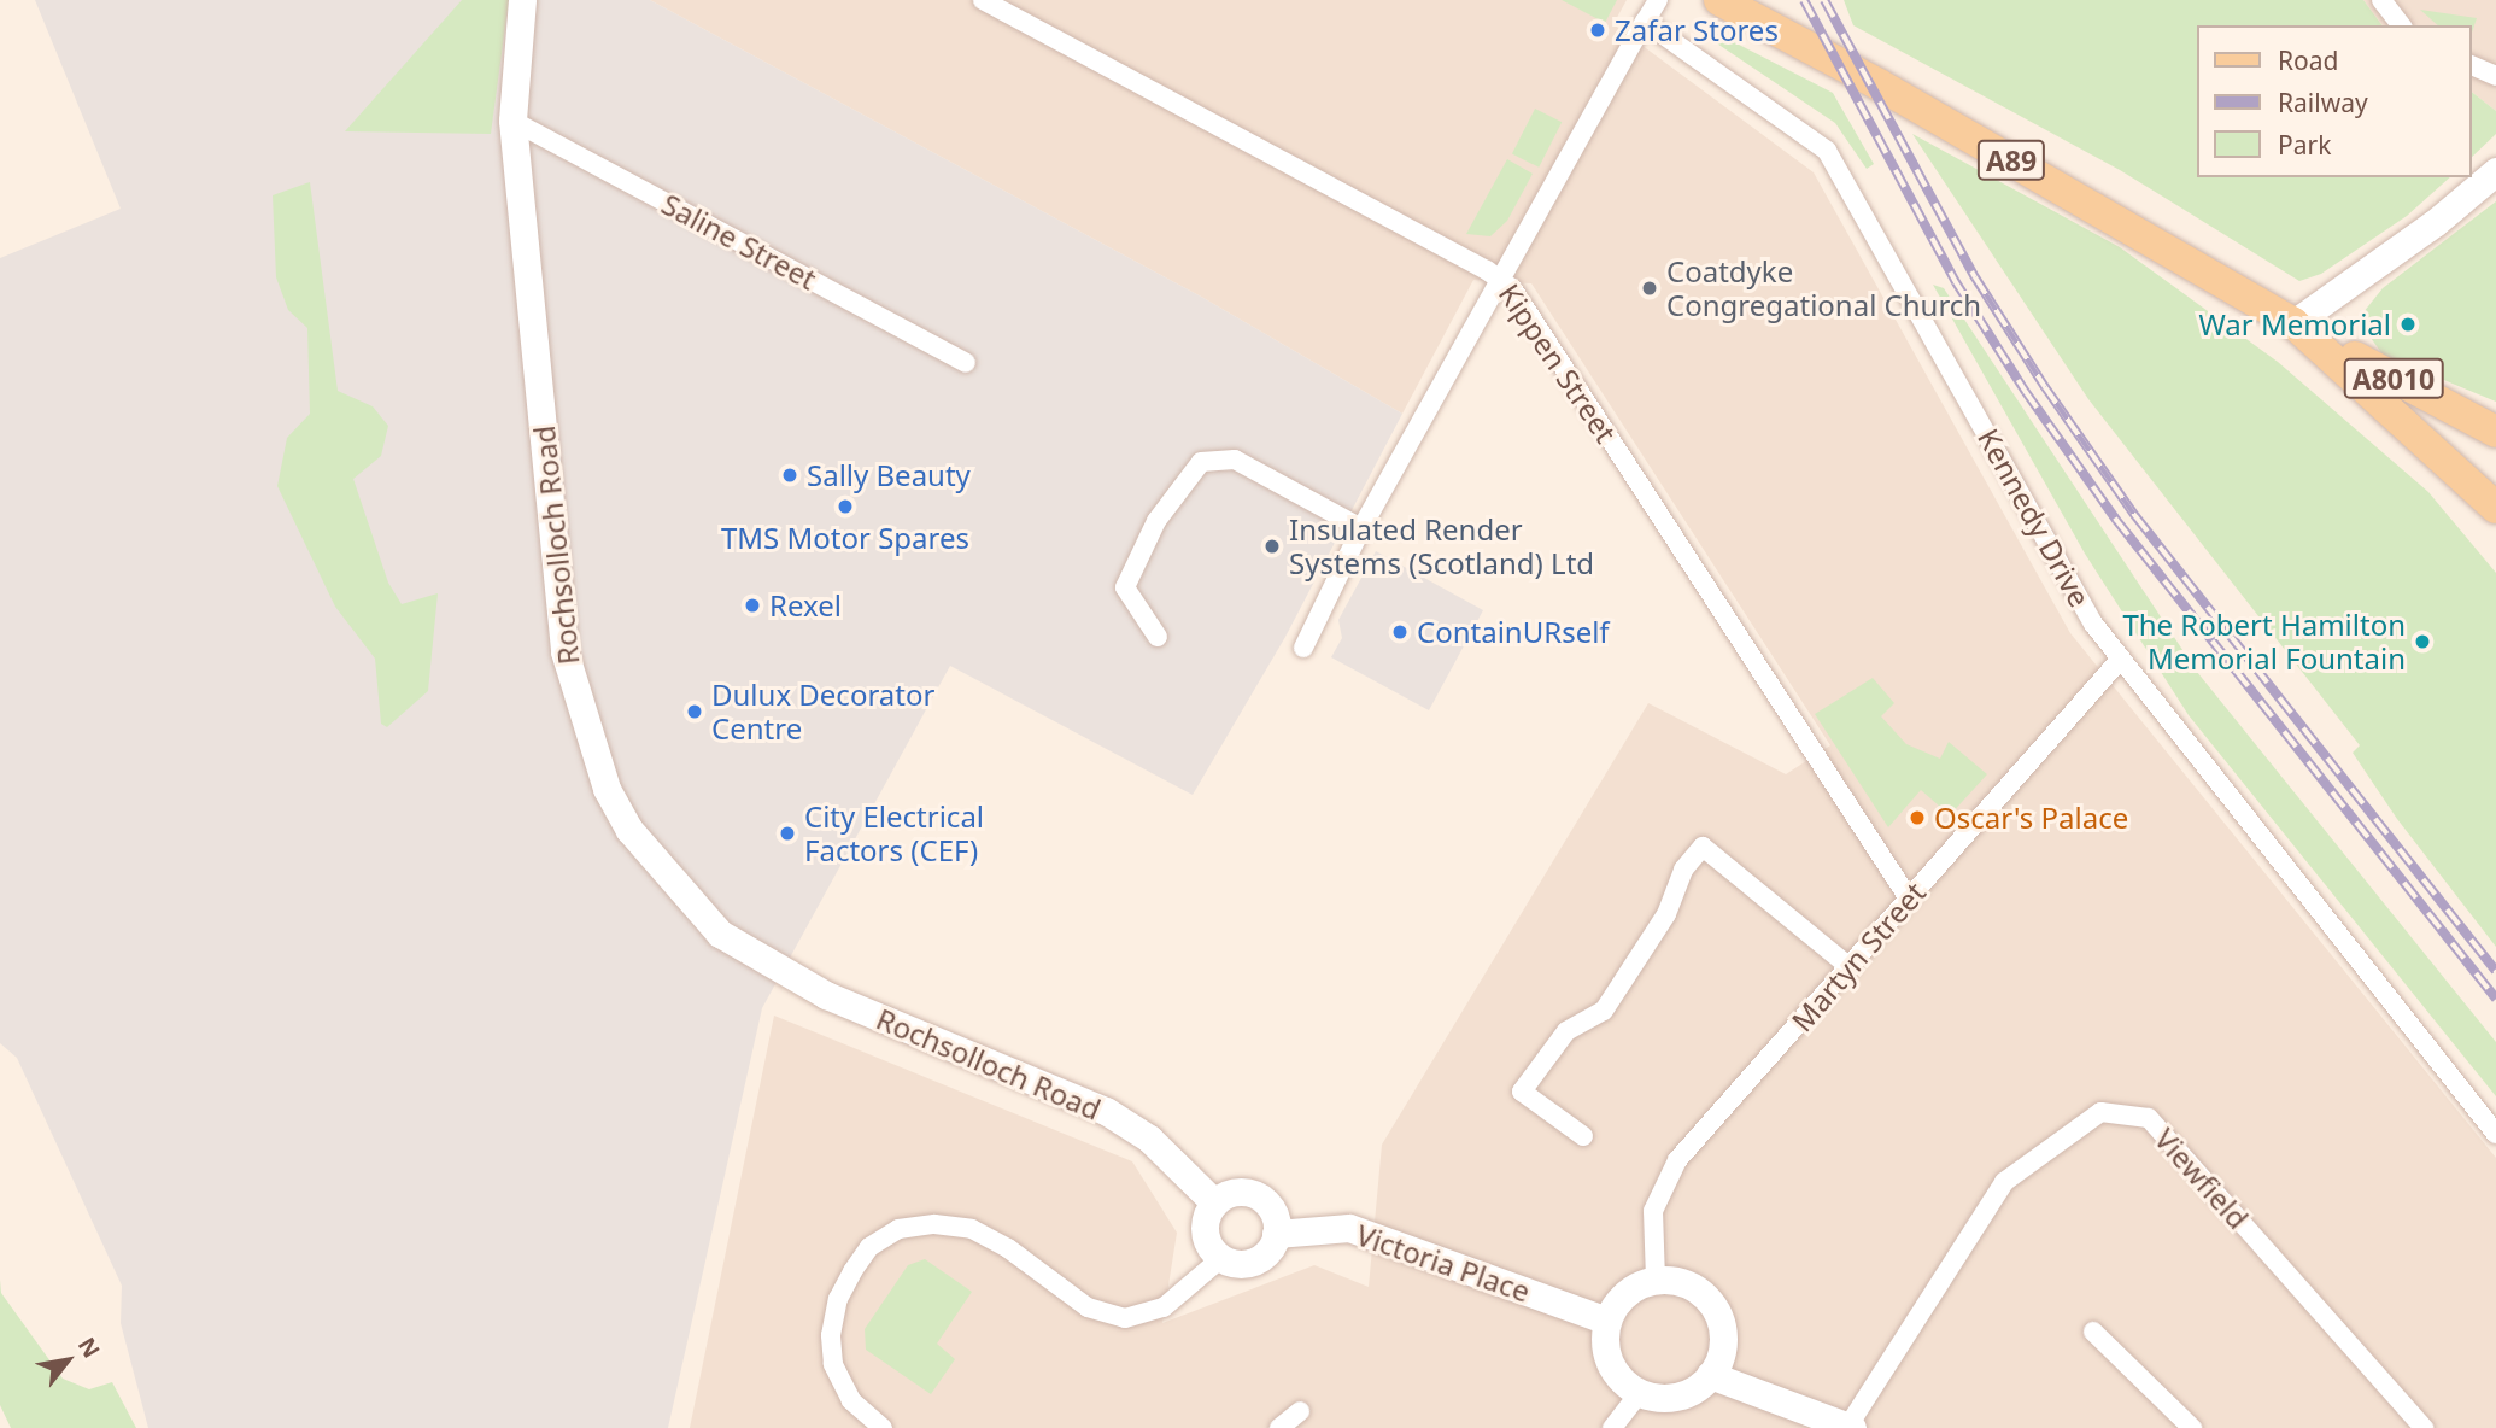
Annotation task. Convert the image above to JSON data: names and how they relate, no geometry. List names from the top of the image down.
{
  "streets": {
    "main road": ["A89", "A8010"],
    "street": [
      "Saline Street",
      "Kippen Street",
      "Kennedy Drive",
      "Rochsolloch Road",
      "Martyn Street",
      "Viewfield",
      "Victoria Place"
    ]
  },
  "crossings": [
    ["A89", "A8010"],
    ["Saline Street", "Rochsolloch Road"],
    ["Kippen Street", "Martyn Street"],
    ["Kennedy Drive", "Martyn Street"],
    ["Rochsolloch Road", "Victoria Place"],
    ["Martyn Street", "Victoria Place"]
  ],
  "places": [
    "Zafar Stores",
    "Coatdyke Congregational Church",
    "War Memorial",
    "Sally Beauty",
    "TMS Motor Spares",
    "Insulated Render Systems (Scotland) Ltd",
    "Rexel",
    "ContainURself",
    "The Robert Hamilton Memorial Fountain",
    "Dulux Decorator Centre",
    "Oscar's Palace",
    "City Electrical Factors (CEF)"
  ],
  "legend": ["Road", "Railway", "Park"],
  "north": "top right"
}
